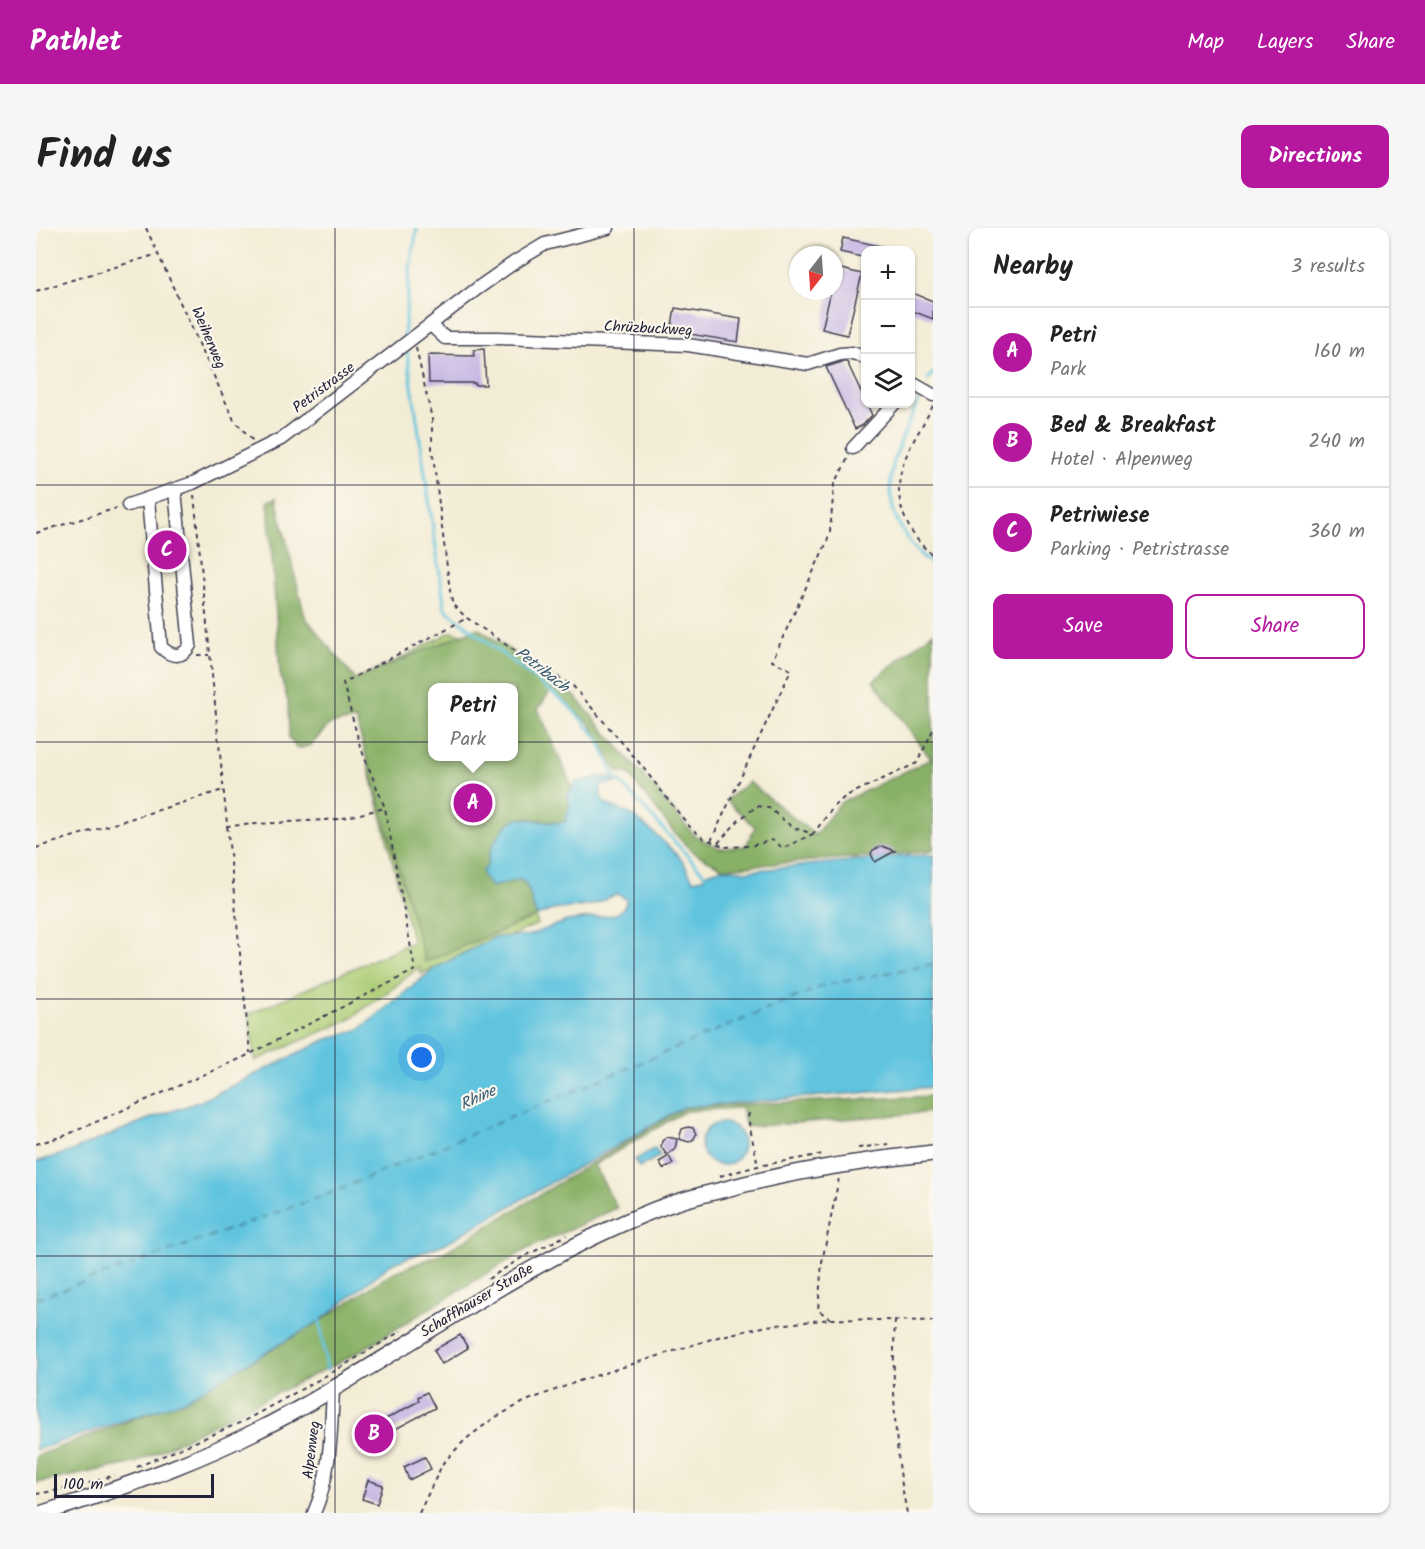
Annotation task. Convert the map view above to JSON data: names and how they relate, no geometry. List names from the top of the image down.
{
  "streets": {
    "main road": ["Schaffhauser Straße"],
    "street": ["Chrüzbuckweg", "Petristrasse", "Alpenweg"],
    "path": ["Weiherweg"]
  },
  "crossings": [
    ["Chrüzbuckweg", "Petristrasse"],
    ["Weiherweg", "Petristrasse"],
    ["Schaffhauser Straße", "Alpenweg"]
  ],
  "water": ["Petribach", "Rhine"],
  "scale_bar": "100 m",
  "north": "bottom",
  "page": {
    "header": "Pathlet",
    "nav": ["Map", "Layers", "Share"],
    "title": "Find us",
    "buttons": [
      "Directions",
      ["Save", "Share"]
    ],
    "heading": ["Nearby", "3 results"],
    "map_buttons": ["+", "−"],
    "list": [
      {
        "mark": "A",
        "name": "Petri",
        "note": "Park",
        "value": "160 m"
      },
      {
        "mark": "B",
        "name": "Bed & Breakfast",
        "note": "Hotel · Alpenweg",
        "value": "240 m"
      },
      {
        "mark": "C",
        "name": "Petriwiese",
        "note": "Parking · Petristrasse",
        "value": "360 m"
      }
    ],
    "pins": ["C", "A", "B"],
    "popup": ["Petri", "Park"],
    "scale": "100 m"
  }
}
